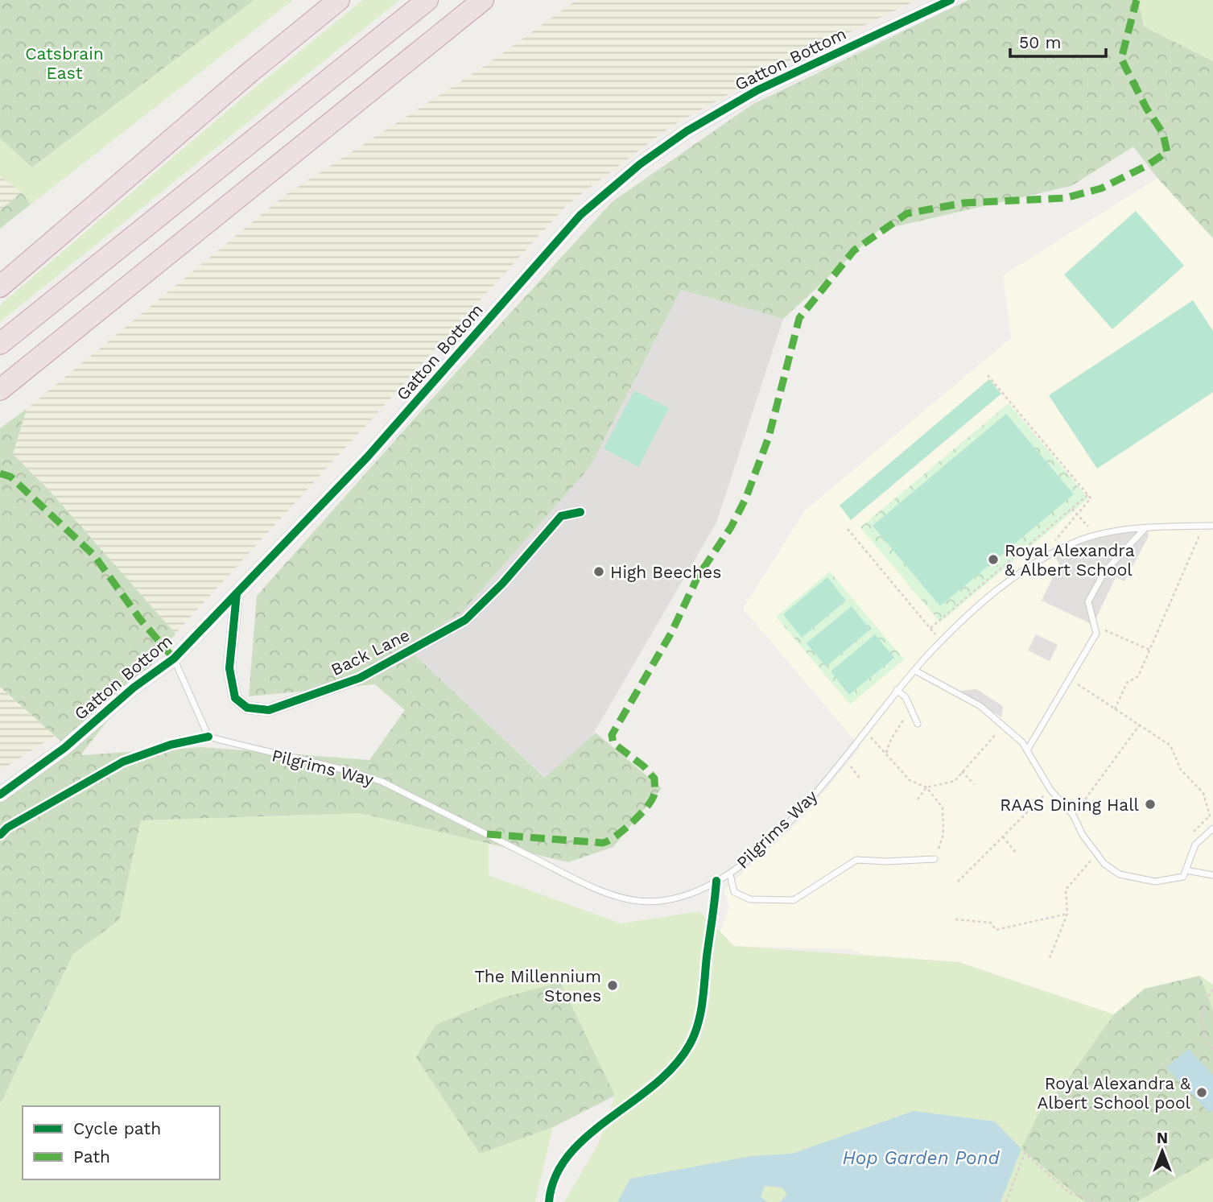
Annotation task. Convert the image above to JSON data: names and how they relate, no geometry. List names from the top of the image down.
{
  "streets": {
    "street": ["Gatton Bottom", "Back Lane"],
    "lane": ["Pilgrims Way"]
  },
  "crossings": [
    ["Gatton Bottom", "Back Lane"],
    ["Gatton Bottom", "Pilgrims Way"]
  ],
  "water": ["Hop Garden Pond"],
  "parks": ["Catsbrain East"],
  "places": [
    "Royal Alexandra & Albert School",
    "High Beeches",
    "RAAS Dining Hall",
    "The Millennium Stones",
    "Royal Alexandra & Albert School pool"
  ],
  "legend": ["Cycle path", "Path"],
  "scale_bar": "50 m",
  "north": "top"
}
